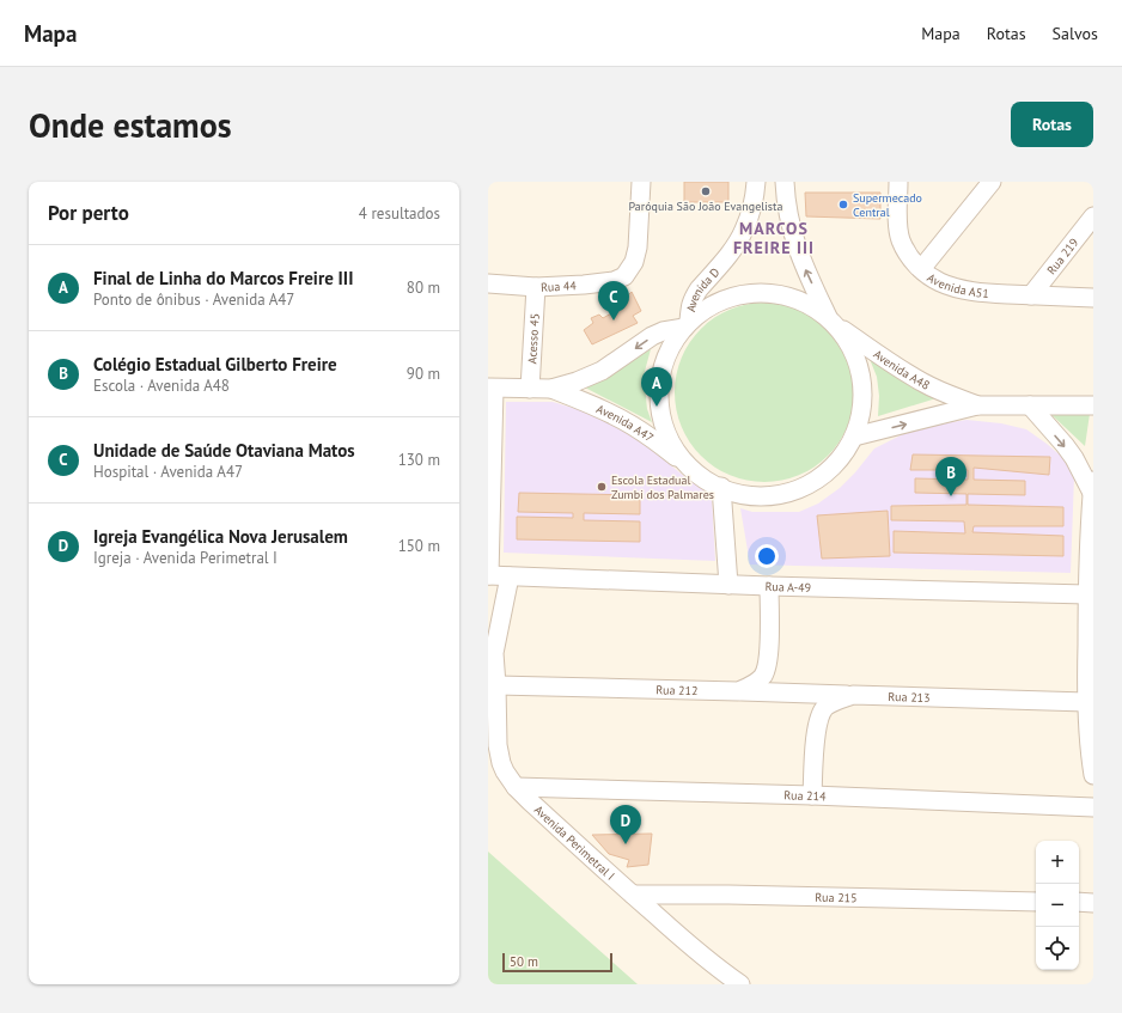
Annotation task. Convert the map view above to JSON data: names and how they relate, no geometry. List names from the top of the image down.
{
  "streets": {
    "street": [
      "Rua 219",
      "Avenida A51",
      "Rua 44",
      "Avenida D",
      "Acesso 45",
      "Avenida A48",
      "Avenida A47",
      "Rua A-49",
      "Rua 212",
      "Rua 213",
      "Rua 214",
      "Avenida Perimetral I",
      "Rua 215"
    ]
  },
  "crossings": [
    ["Rua 219", "Avenida A51"],
    ["Rua 44", "Acesso 45"],
    ["Avenida D", "Avenida A48"],
    ["Avenida D", "Avenida A47"],
    ["Acesso 45", "Avenida A47"],
    ["Avenida A48", "Avenida A47"],
    ["Rua A-49", "Avenida Perimetral I"],
    ["Rua 212", "Rua 213"],
    ["Rua 212", "Avenida Perimetral I"],
    ["Rua 213", "Rua 214"],
    ["Rua 214", "Avenida Perimetral I"],
    ["Avenida Perimetral I", "Rua 215"]
  ],
  "one_way": ["Avenida A47"],
  "districts": ["MARCOS FREIRE III"],
  "places": ["Paróquia São João Evangelista", "Supermecado Central", "Escola Estadual Zumbi dos Palmares"],
  "scale_bar": "50 m",
  "page": {
    "header": "Mapa",
    "nav": ["Mapa", "Rotas", "Salvos"],
    "buttons": "Rotas",
    "title": "Onde estamos",
    "heading": ["Por perto", "4 resultados"],
    "list": [
      {
        "mark": "A",
        "name": "Final de Linha do Marcos Freire III",
        "note": "Ponto de ônibus · Avenida A47",
        "value": "80 m"
      },
      {
        "mark": "B",
        "name": "Colégio Estadual Gilberto Freire",
        "note": "Escola · Avenida A48",
        "value": "90 m"
      },
      {
        "mark": "C",
        "name": "Unidade de Saúde Otaviana Matos",
        "note": "Hospital · Avenida A47",
        "value": "130 m"
      },
      {
        "mark": "D",
        "name": "Igreja Evangélica Nova Jerusalem",
        "note": "Igreja · Avenida Perimetral I",
        "value": "150 m"
      }
    ],
    "pins": [
      "C",
      "A",
      "B",
      "D"
    ],
    "map_buttons": ["+", "−"],
    "scale": "50 m"
  }
}
